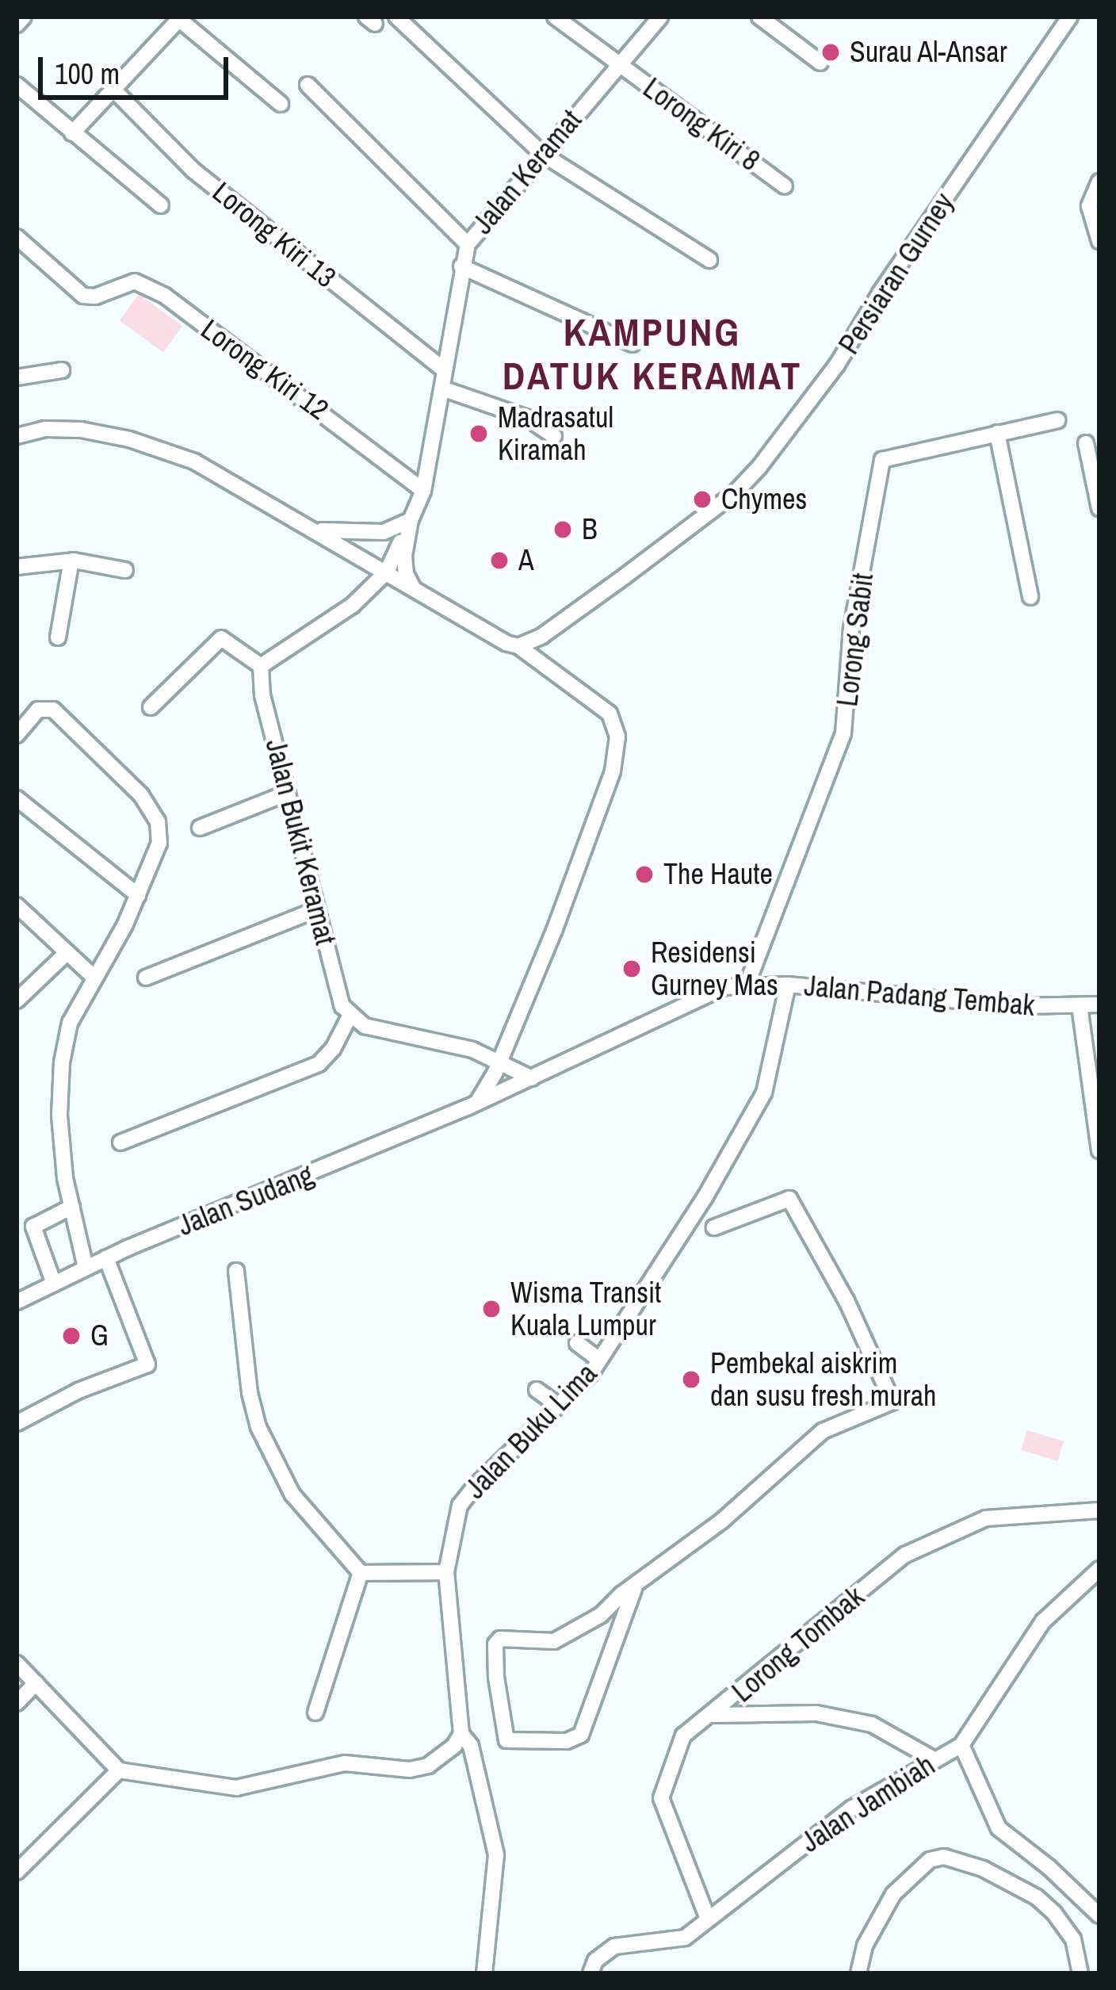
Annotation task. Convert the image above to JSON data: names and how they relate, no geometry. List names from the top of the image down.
{
  "streets": {
    "street": [
      "Lorong Kiri 8",
      "Jalan Keramat",
      "Lorong Kiri 13",
      "Persiaran Gurney",
      "Lorong Kiri 12",
      "Lorong Sabit",
      "Jalan Bukit Keramat",
      "Jalan Padang Tembak",
      "Jalan Sudang",
      "Jalan Buku Lima",
      "Lorong Tombak",
      "Jalan Jambiah"
    ]
  },
  "crossings": [
    ["Lorong Kiri 8", "Jalan Keramat"],
    ["Jalan Keramat", "Lorong Kiri 13"],
    ["Jalan Keramat", "Lorong Kiri 12"],
    ["Lorong Sabit", "Jalan Padang Tembak"],
    ["Jalan Padang Tembak", "Jalan Sudang"],
    ["Jalan Padang Tembak", "Jalan Buku Lima"],
    ["Lorong Tombak", "Jalan Jambiah"]
  ],
  "districts": ["KAMPUNG DATUK KERAMAT"],
  "places": [
    "Surau Al-Ansar",
    "Madrasatul Kiramah",
    "Chymes",
    "B",
    "A",
    "The Haute",
    "Residensi Gurney Mas",
    "Wisma Transit Kuala Lumpur",
    "G",
    "Pembekal aiskrim dan susu fresh murah"
  ],
  "scale_bar": "100 m"
}
